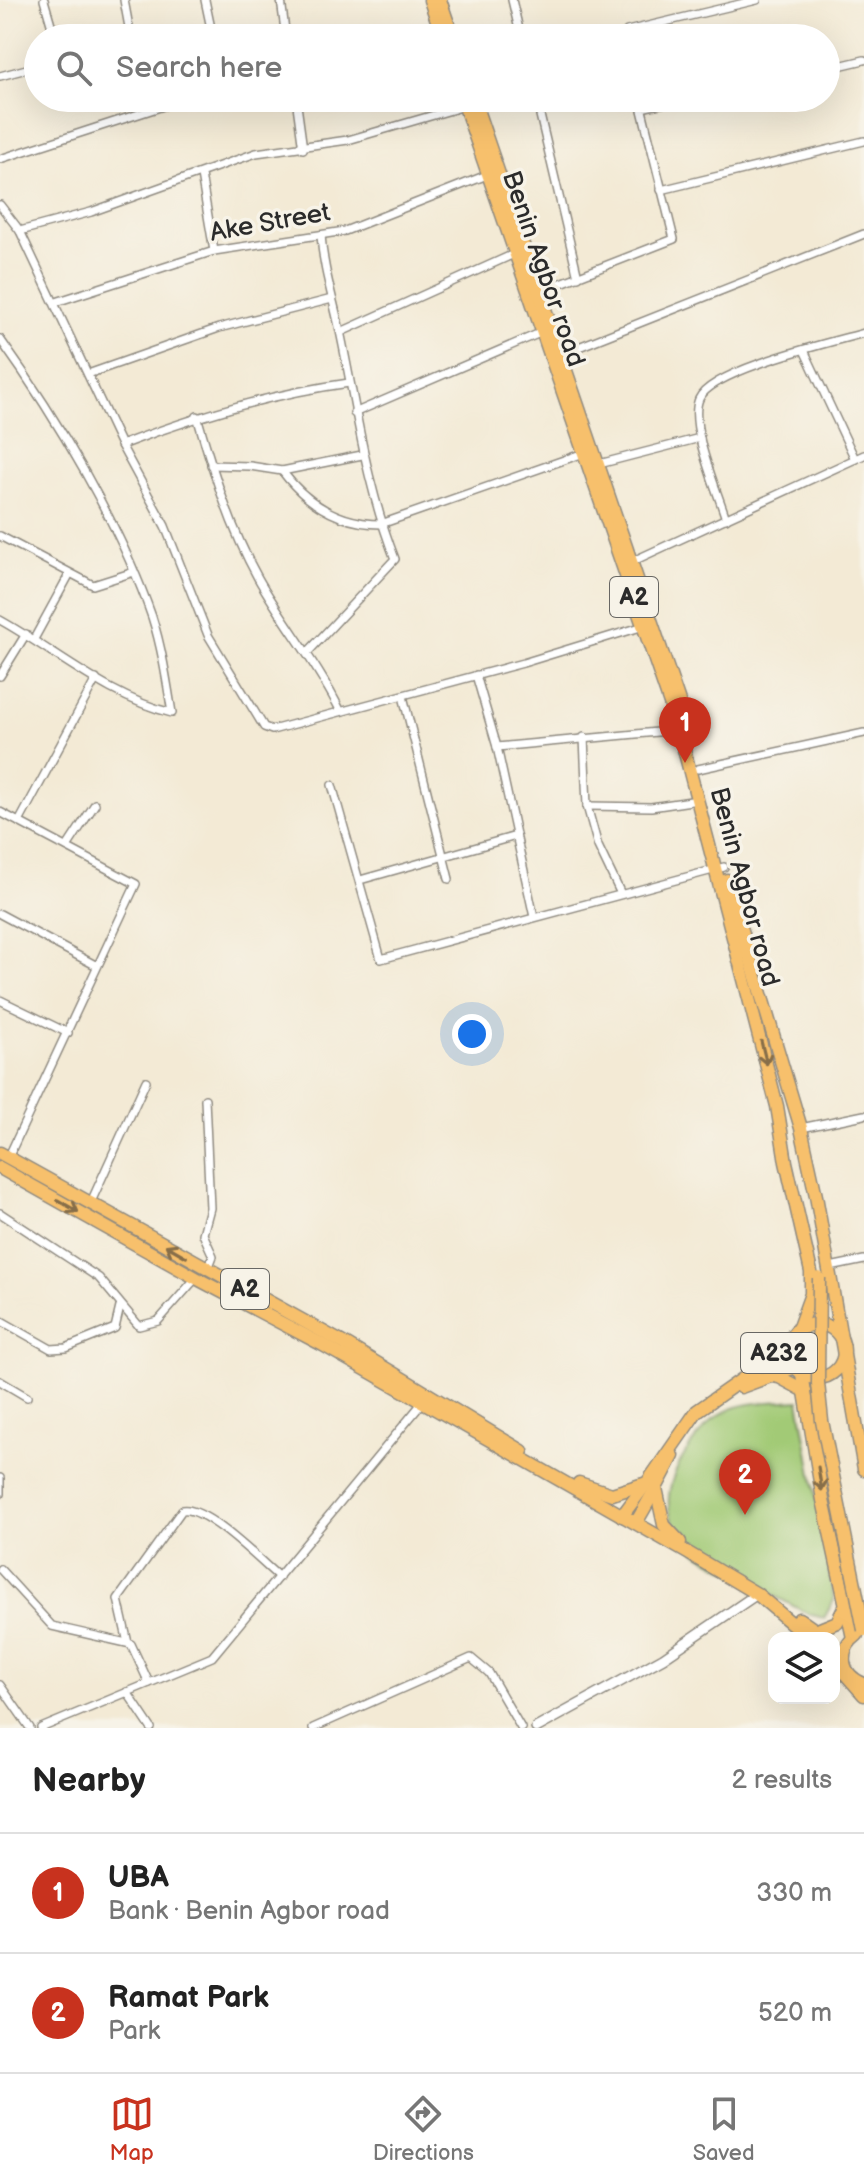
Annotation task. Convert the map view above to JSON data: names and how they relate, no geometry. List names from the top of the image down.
{
  "streets": {
    "highway": ["Benin Agbor road", "A2", "A232"],
    "street": ["Ake Street"]
  },
  "crossings": [
    ["Ake Street", "Benin Agbor road"],
    ["Benin Agbor road", "A2"]
  ],
  "page": {
    "search": "Search here",
    "pins": ["1", "2"],
    "heading": ["Nearby", "2 results"],
    "list": [
      {
        "mark": "1",
        "name": "UBA",
        "note": "Bank · Benin Agbor road",
        "value": "330 m"
      },
      {
        "mark": "2",
        "name": "Ramat Park",
        "note": "Park",
        "value": "520 m"
      }
    ],
    "nav": ["Map", "Directions", "Saved"]
  }
}
